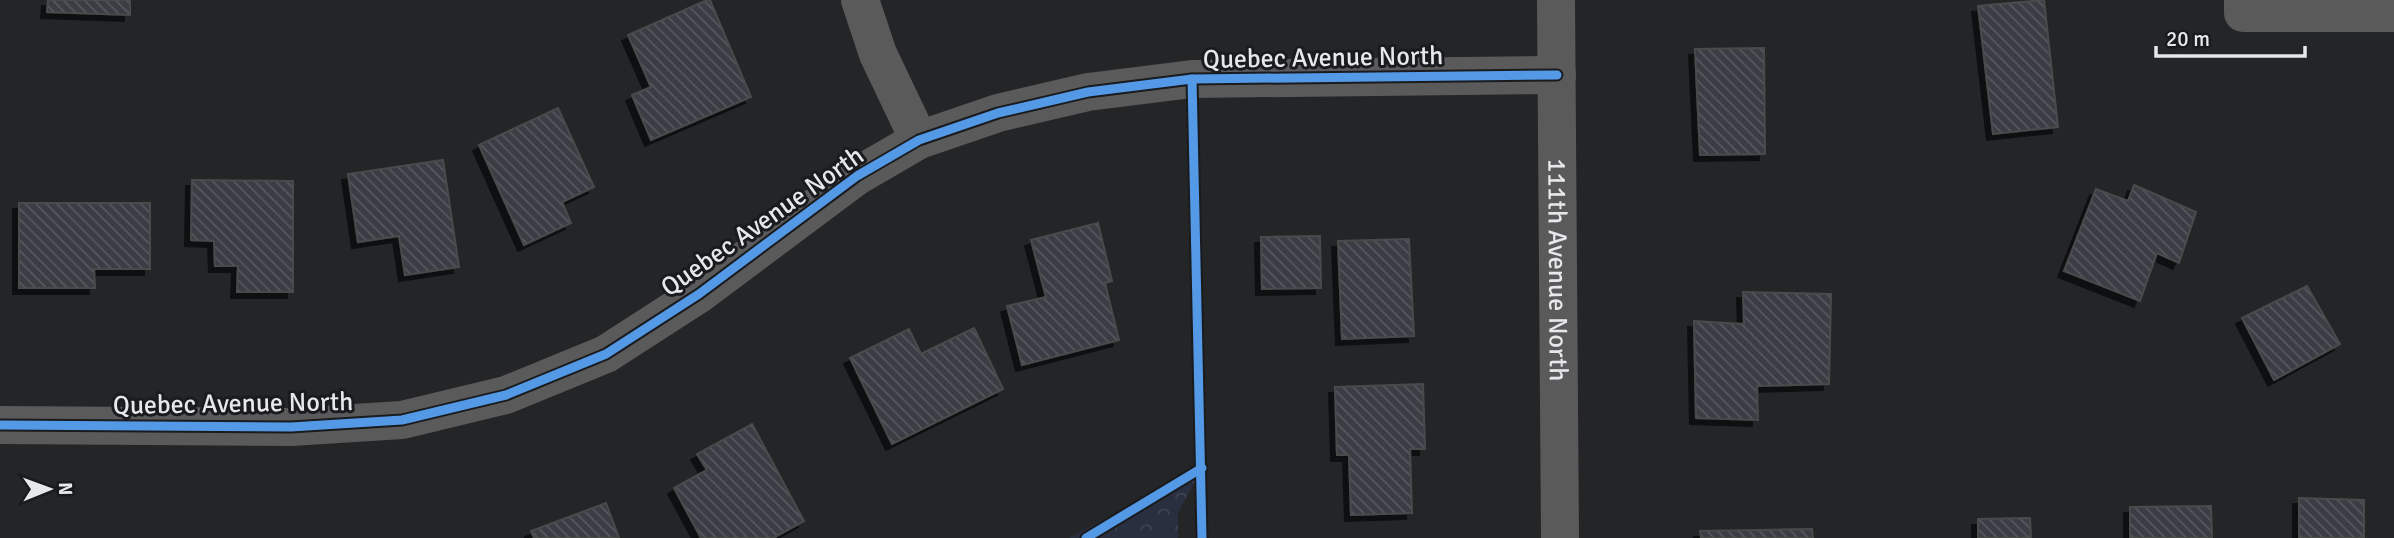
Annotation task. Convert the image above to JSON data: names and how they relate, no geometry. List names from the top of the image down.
{
  "streets": {
    "street": ["Quebec Avenue North", "111th Avenue North"]
  },
  "crossings": [
    ["Quebec Avenue North", "111th Avenue North"]
  ],
  "scale_bar": "20 m",
  "north": "right"
}
